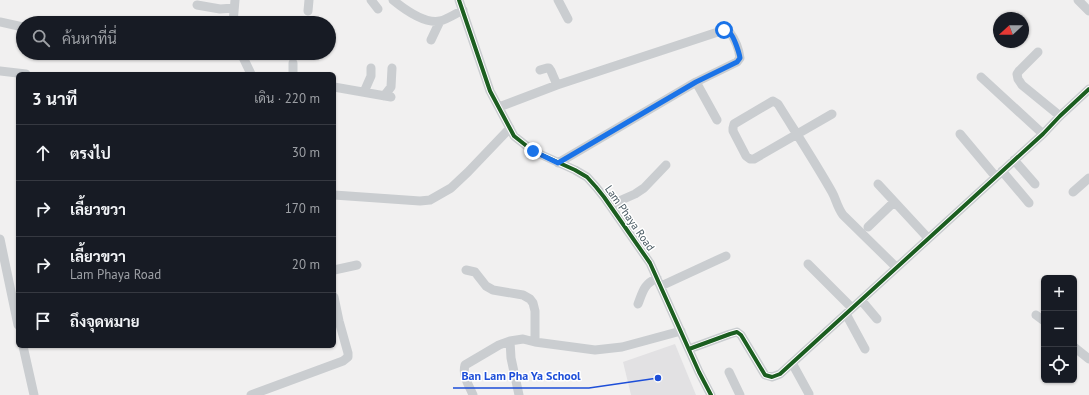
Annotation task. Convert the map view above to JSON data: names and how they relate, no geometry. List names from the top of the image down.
{
  "streets": {
    "street": ["Lam Phaya Road"]
  },
  "places": ["Ban Lam Pha Ya School"],
  "north": "left",
  "page": {
    "search": "ค้นหาที่นี่",
    "heading": ["3 นาที", "เดิน · 220 m"],
    "list": [
      ["ตรงไป", "30 m"],
      ["เลี้ยวขวา", "170 m"],
      ["เลี้ยวขวา", "Lam Phaya Road", "20 m"],
      "ถึงจุดหมาย"
    ],
    "map_buttons": ["+", "−"]
  }
}
